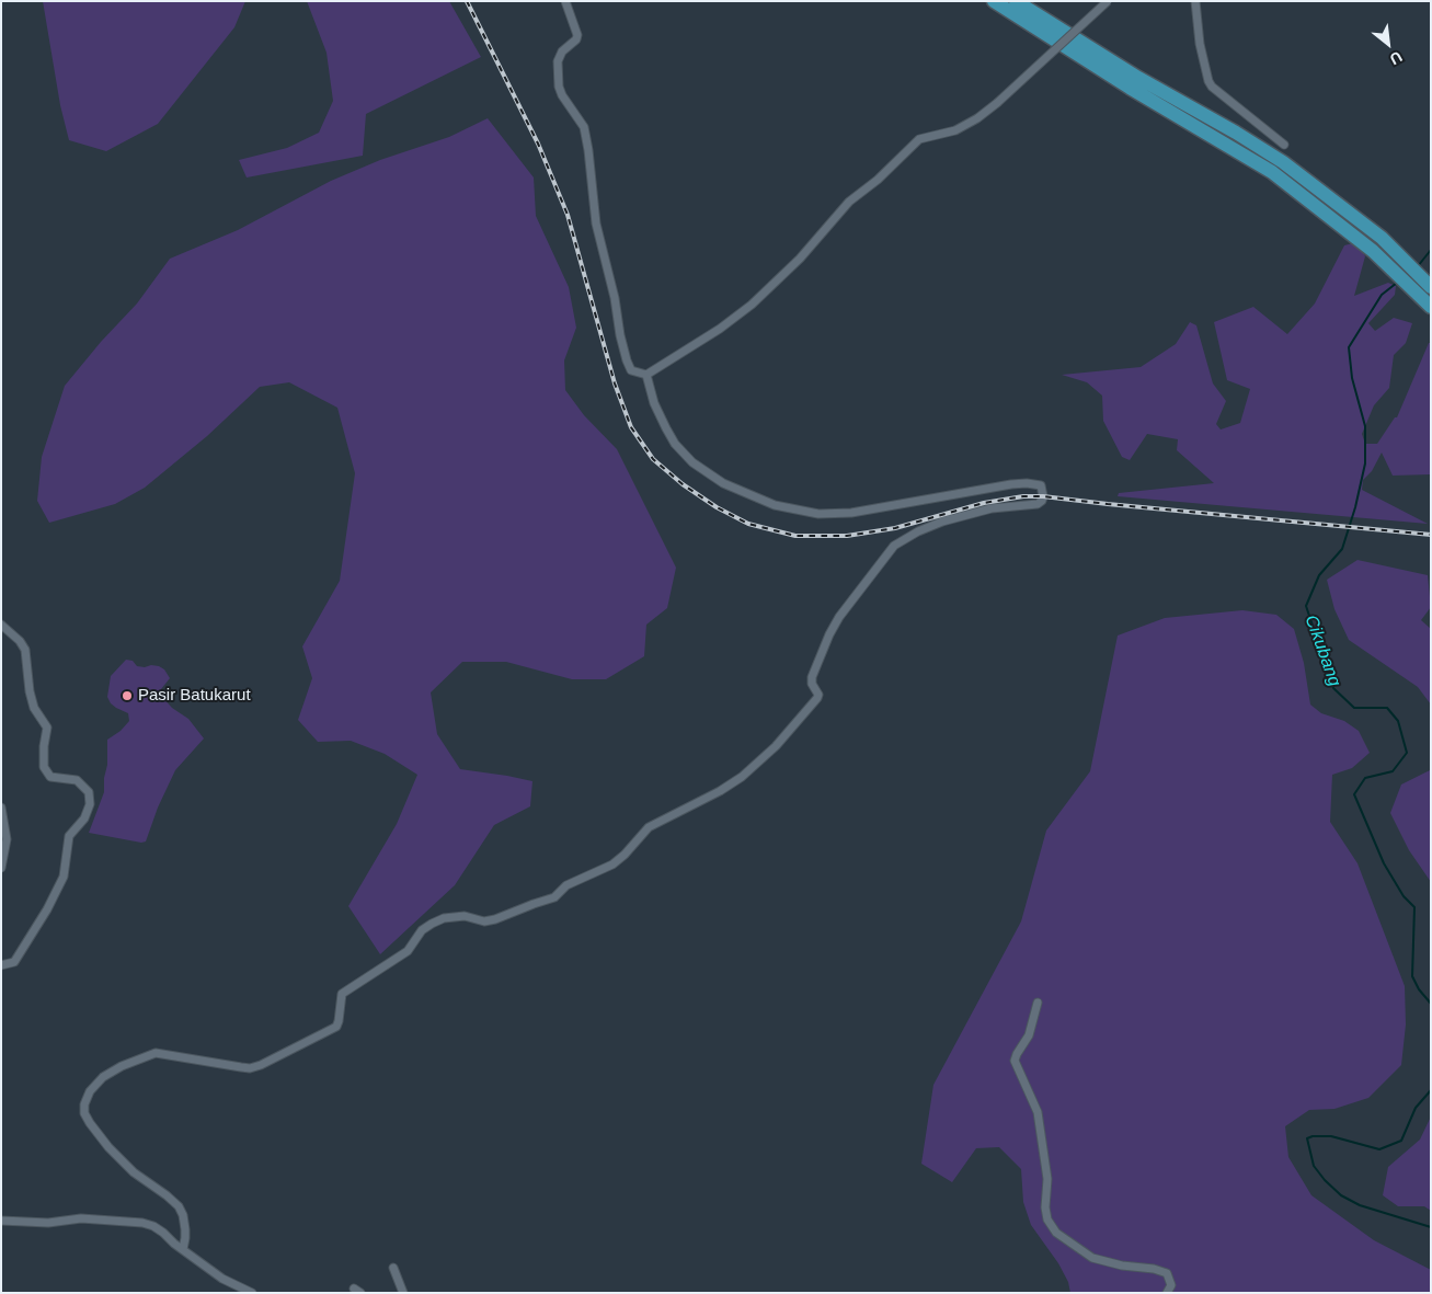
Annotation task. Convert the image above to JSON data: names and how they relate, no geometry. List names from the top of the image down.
{
  "water": ["Cikubang"],
  "places": ["Pasir Batukarut"],
  "north": "bottom right"
}
